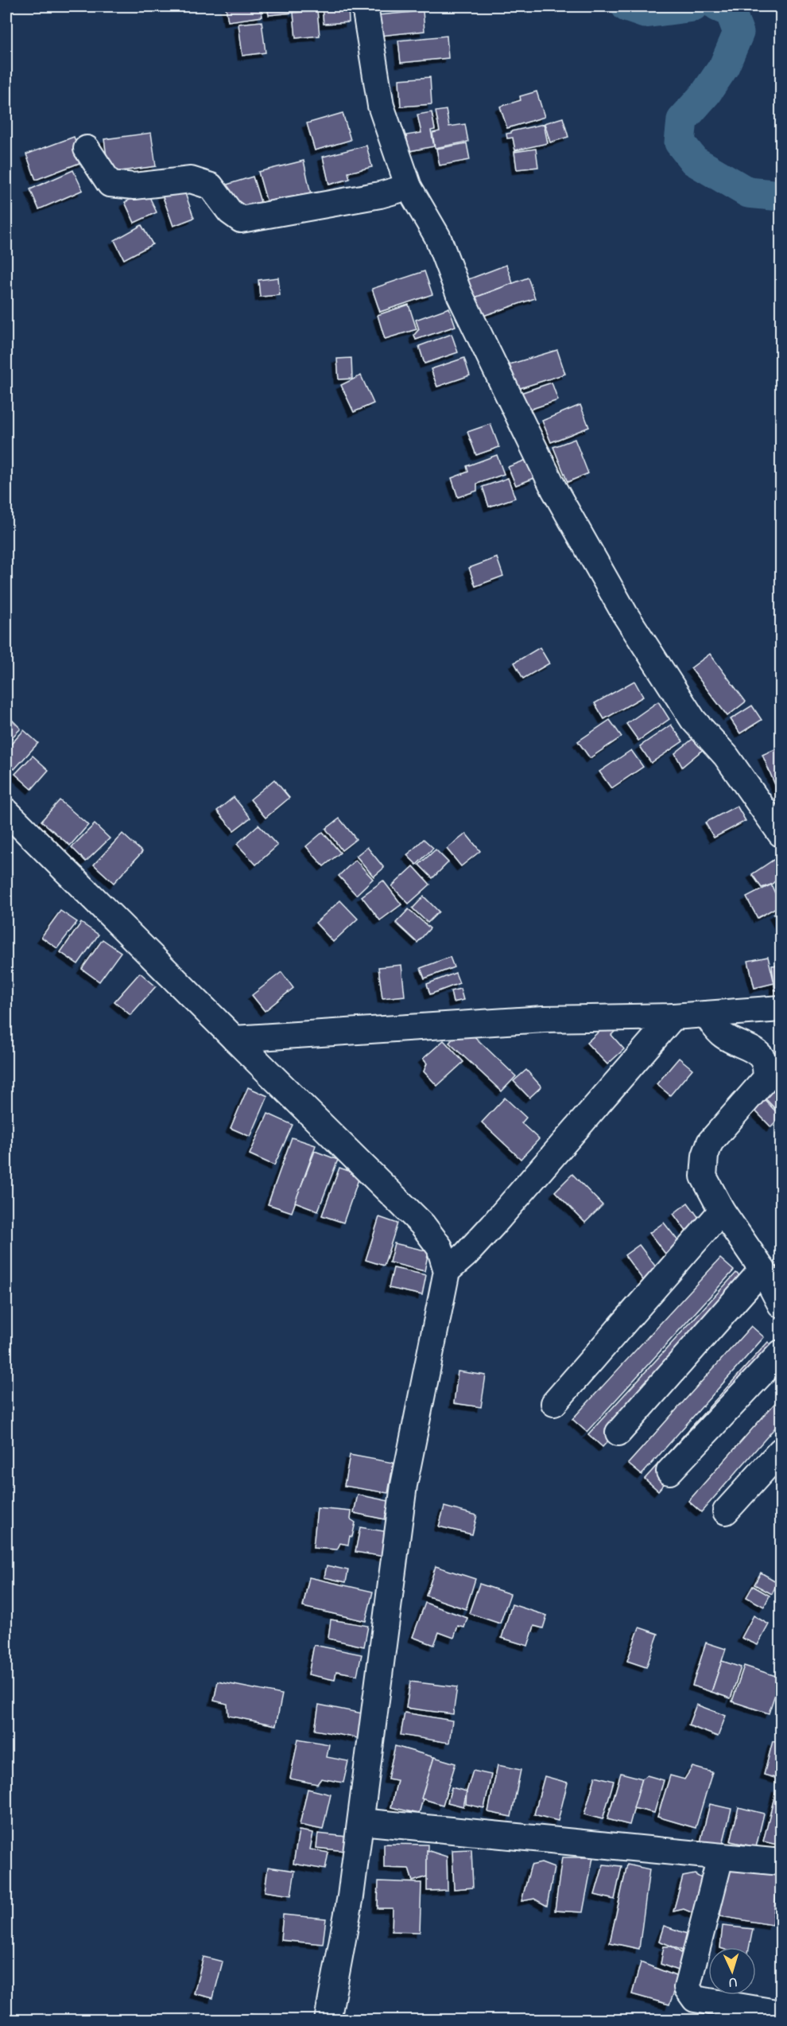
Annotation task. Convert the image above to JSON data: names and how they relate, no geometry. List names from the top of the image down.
{
  "north": "bottom"
}
